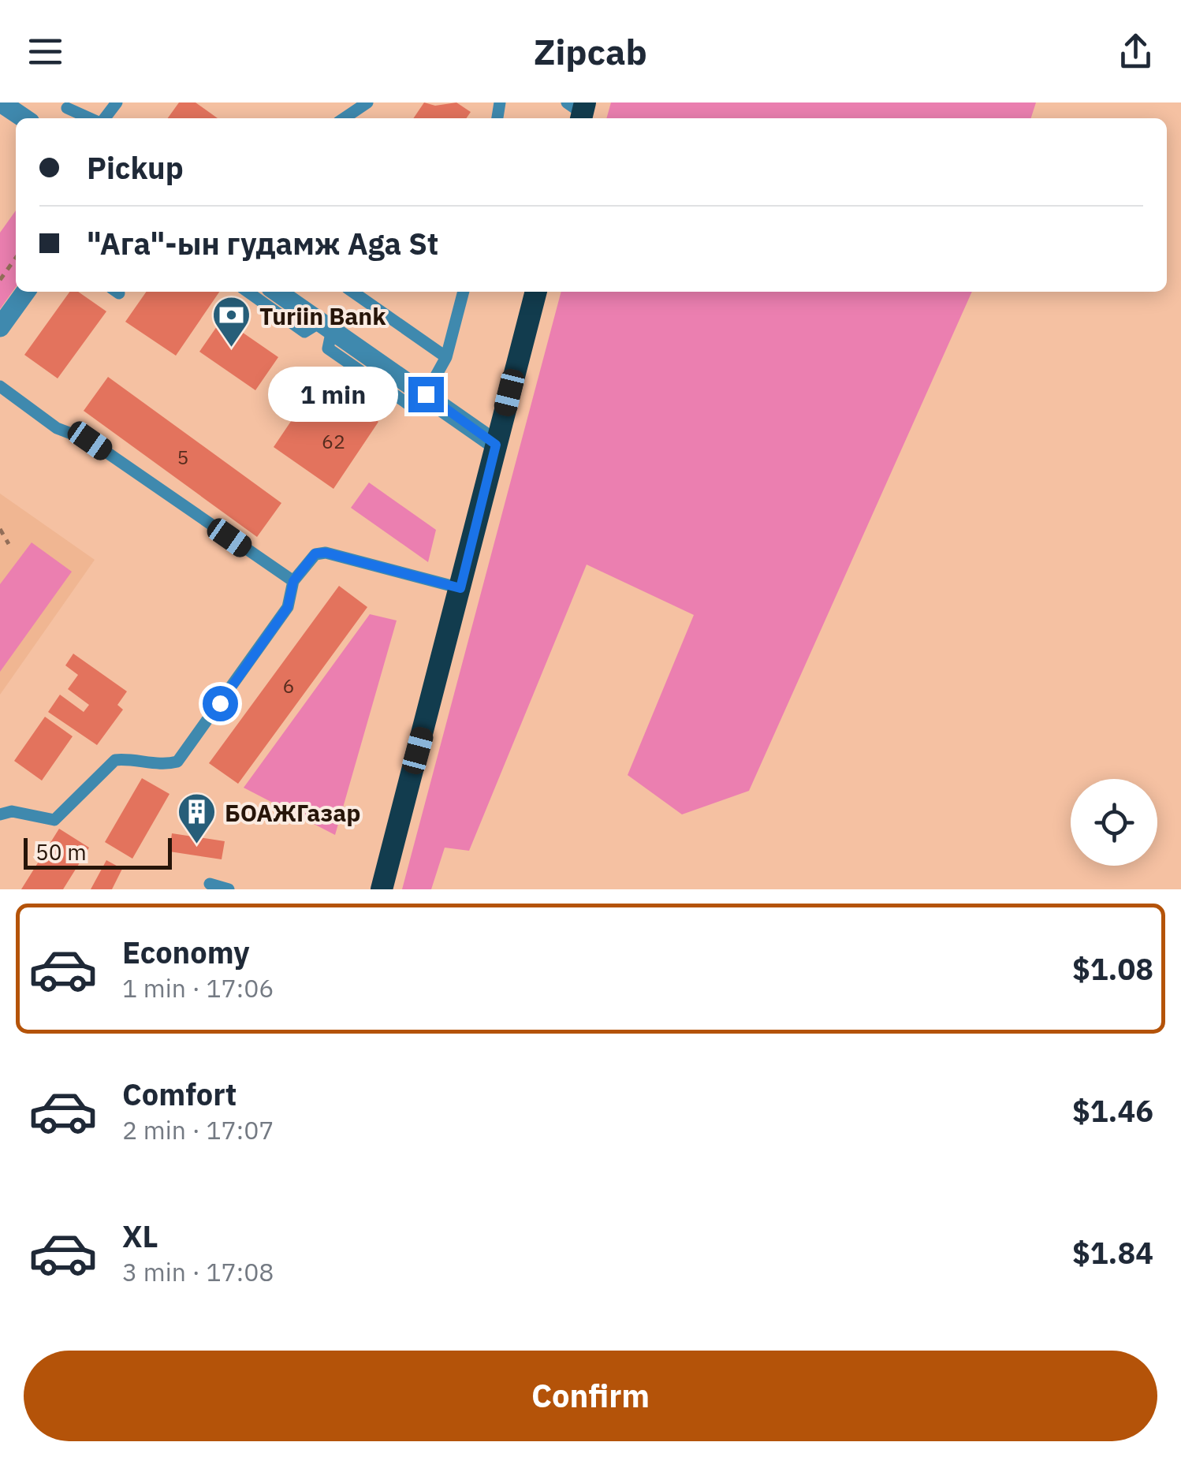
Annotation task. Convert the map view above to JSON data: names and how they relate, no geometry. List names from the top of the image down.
{
  "places": {
    "bank": ["Turiin Bank"],
    "building": ["БОАЖГазар"]
  },
  "house_numbers": ["62", "5", "6"],
  "scale_bar": "50 m",
  "page": {
    "header": "Zipcab",
    "banner": ["Pickup", "\"Ага\"-ын гудамж Aga St"],
    "bubble": "1 min",
    "scale": "50 m",
    "list": [
      {
        "name": "Economy",
        "note": "1 min · 17:06",
        "value": "$1.08"
      },
      {
        "name": "Comfort",
        "note": "2 min · 17:07",
        "value": "$1.46"
      },
      {
        "name": "XL",
        "note": "3 min · 17:08",
        "value": "$1.84"
      }
    ],
    "buttons": "Confirm"
  }
}
